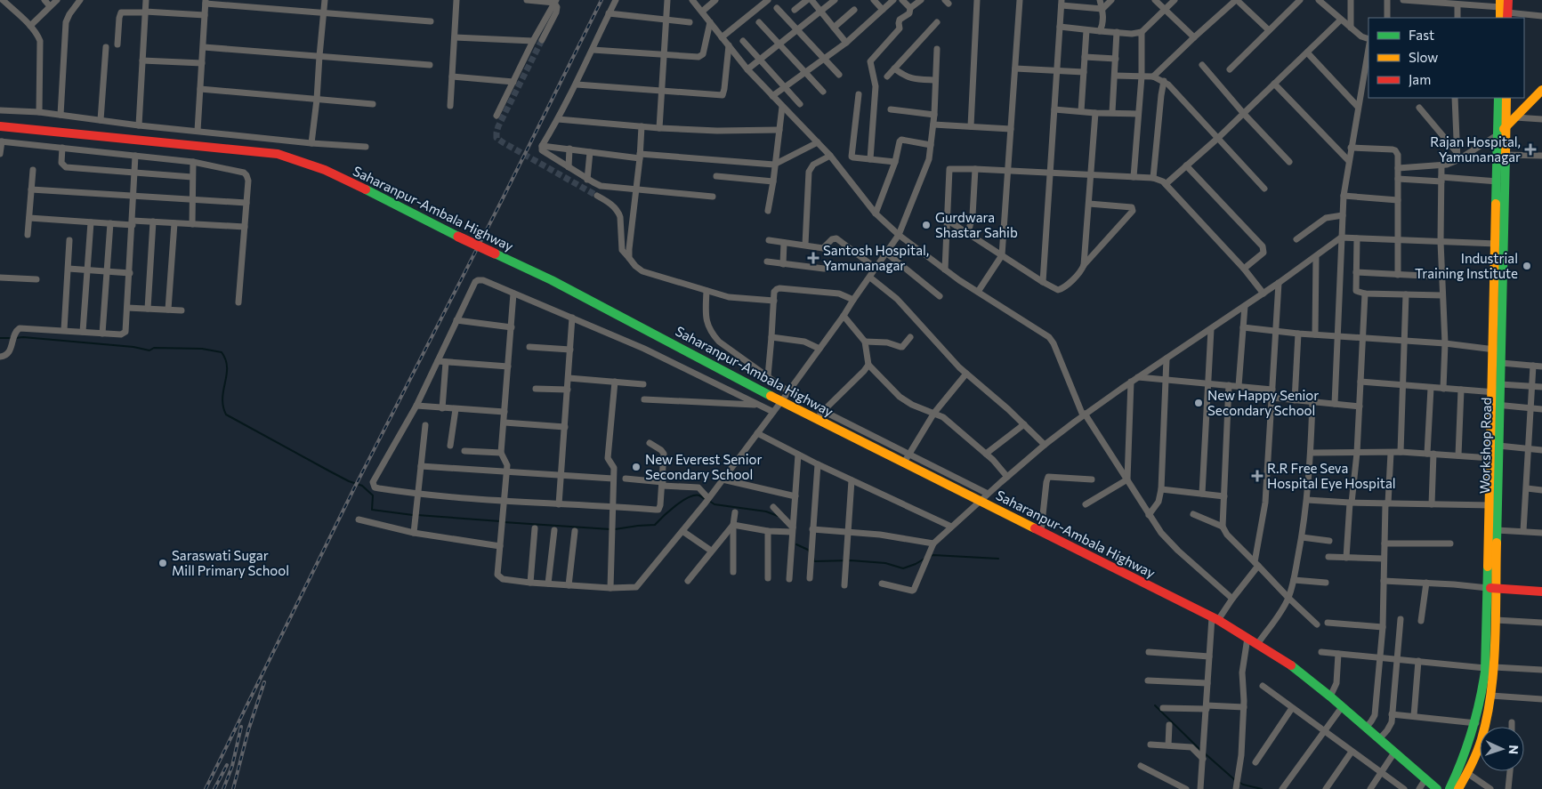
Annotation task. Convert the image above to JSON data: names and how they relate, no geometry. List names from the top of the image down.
{
  "streets": {
    "main road": ["Saharanpur-Ambala Highway", "Workshop Road"]
  },
  "places": {
    "health": ["Rajan Hospital, Yamunanagar", "Santosh Hospital, Yamunanagar", "R.R Free Seva Hospital Eye Hospital"],
    "other": [
      "Gurdwara Shastar Sahib",
      "Industrial Training Institute",
      "New Happy Senior Secondary School",
      "New Everest Senior Secondary School",
      "Saraswati Sugar Mill Primary School"
    ]
  },
  "legend": ["Fast", "Slow", "Jam"],
  "north": "right"
}
